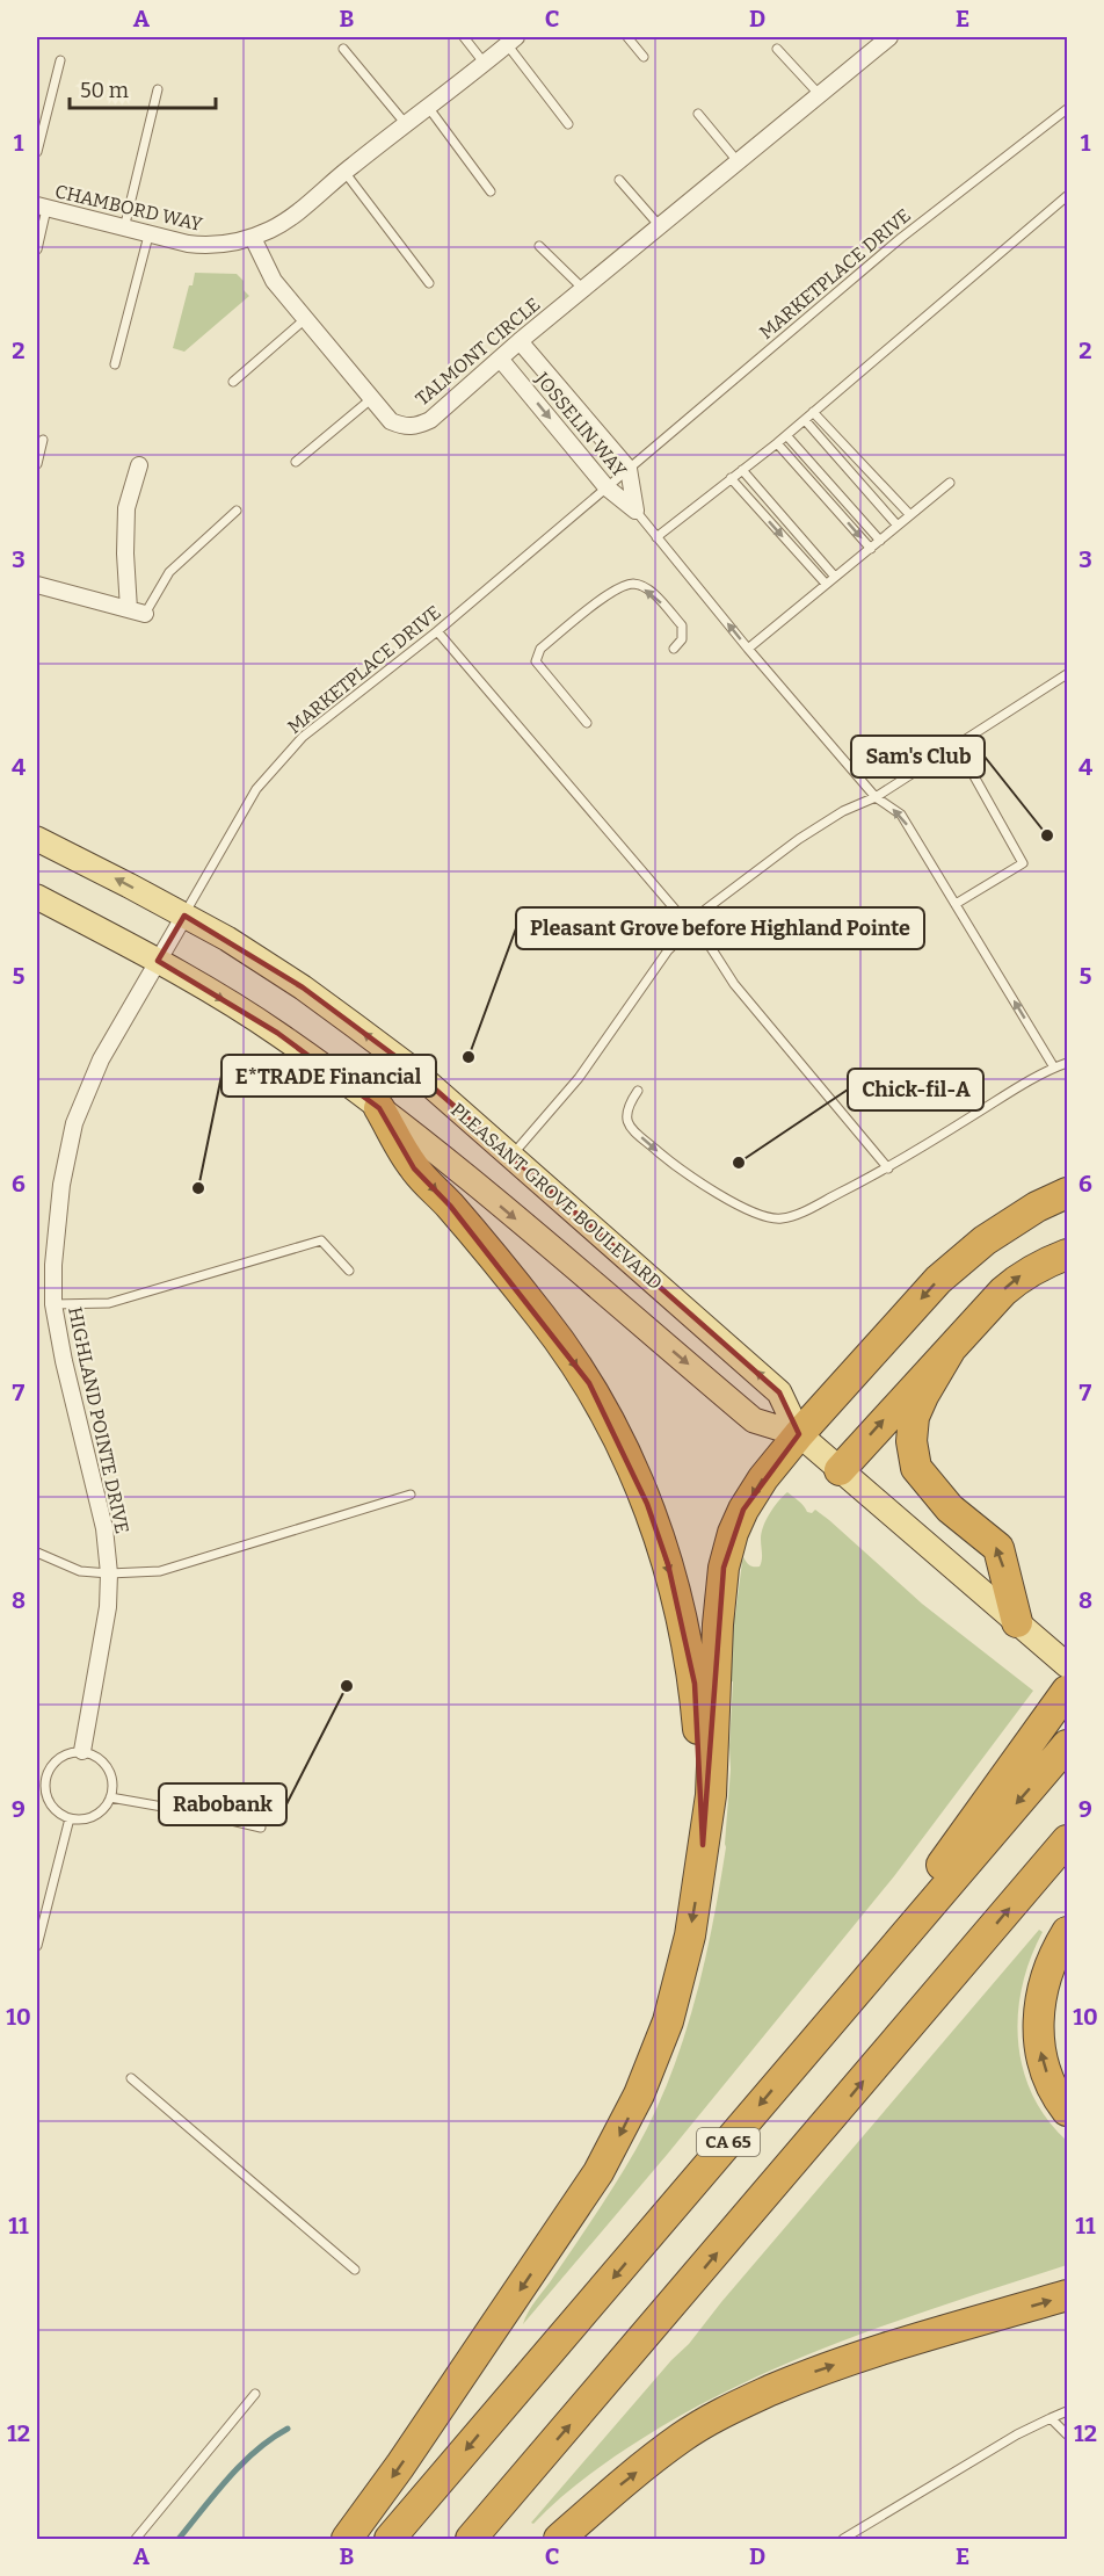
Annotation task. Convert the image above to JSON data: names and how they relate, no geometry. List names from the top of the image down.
{
  "streets": {
    "highway": ["CA 65"],
    "main road": ["PLEASANT GROVE BOULEVARD"],
    "street": [
      "CHAMBORD WAY",
      "TALMONT CIRCLE",
      "JOSSELIN WAY",
      "HIGHLAND POINTE DRIVE"
    ],
    "lane": ["MARKETPLACE DRIVE"]
  },
  "crossings": [
    ["CHAMBORD WAY", "TALMONT CIRCLE"],
    ["MARKETPLACE DRIVE", "JOSSELIN WAY"],
    ["MARKETPLACE DRIVE", "PLEASANT GROVE BOULEVARD"],
    ["MARKETPLACE DRIVE", "HIGHLAND POINTE DRIVE"],
    ["TALMONT CIRCLE", "JOSSELIN WAY"],
    ["PLEASANT GROVE BOULEVARD", "HIGHLAND POINTE DRIVE"]
  ],
  "places": [
    "Sam's Club",
    "Pleasant Grove before Highland Pointe",
    "Chick-fil-A",
    "E*TRADE Financial",
    "Rabobank"
  ],
  "scale_bar": "50 m",
  "grid": {
    "columns": [
      "A",
      "B",
      "C",
      "D",
      "E"
    ],
    "rows": [
      "1",
      "2",
      "3",
      "4",
      "5",
      "6",
      "7",
      "8",
      "9",
      "10",
      "11",
      "12"
    ]
  }
}
